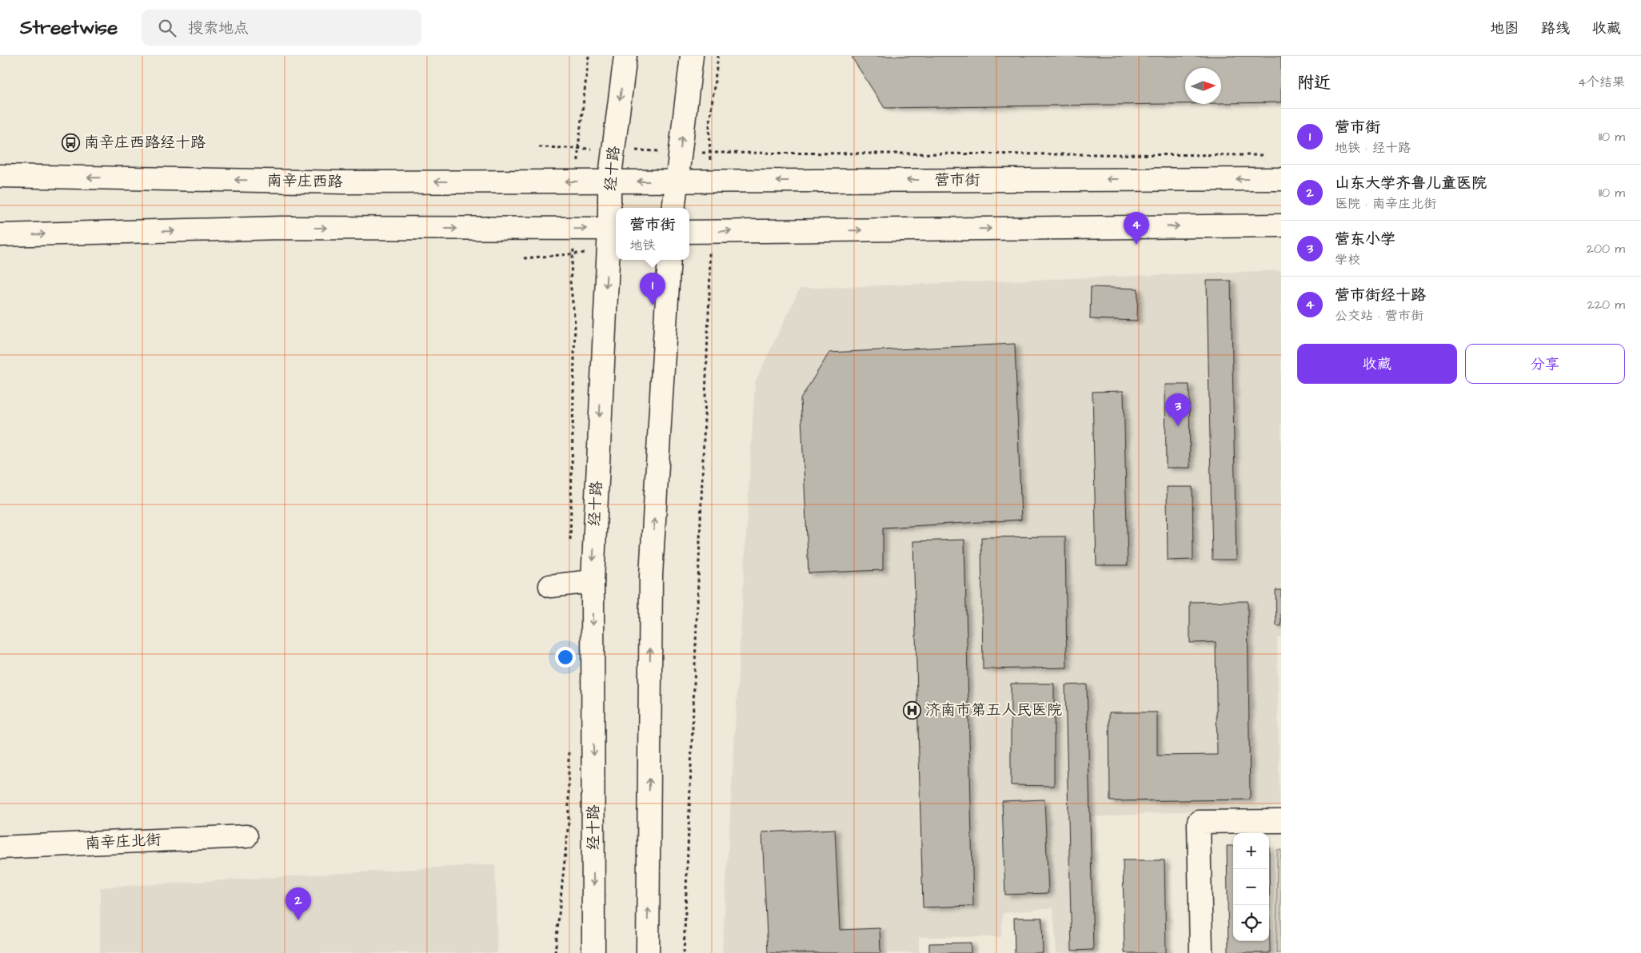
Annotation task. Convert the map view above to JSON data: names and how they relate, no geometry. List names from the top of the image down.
{
  "streets": {
    "main road": [
      "经十路",
      "营市街",
      "南辛庄西路",
      "南辛庄北街"
    ]
  },
  "crossings": [
    ["经十路", "营市街"],
    ["经十路", "南辛庄西路"],
    ["营市街", "南辛庄西路"]
  ],
  "places": {
    "bus stop": ["南辛庄西路经十路"],
    "hospital": ["济南市第五人民医院"]
  },
  "north": "right",
  "page": {
    "header": "Streetwise",
    "search": "搜索地点",
    "nav": ["地图", "路线", "收藏"],
    "heading": ["附近", "4个结果"],
    "list": [
      {
        "mark": "1",
        "name": "营市街",
        "note": "地铁 · 经十路",
        "value": "110 m"
      },
      {
        "mark": "2",
        "name": "山东大学齐鲁儿童医院",
        "note": "医院 · 南辛庄北街",
        "value": "110 m"
      },
      {
        "mark": "3",
        "name": "营东小学",
        "note": "学校",
        "value": "200 m"
      },
      {
        "mark": "4",
        "name": "营市街经十路",
        "note": "公交站 · 营市街",
        "value": "220 m"
      }
    ],
    "popup": ["营市街", "地铁"],
    "pins": [
      "4",
      "1",
      "3",
      "2"
    ],
    "buttons": ["收藏", "分享"],
    "map_buttons": ["+", "−"]
  }
}
